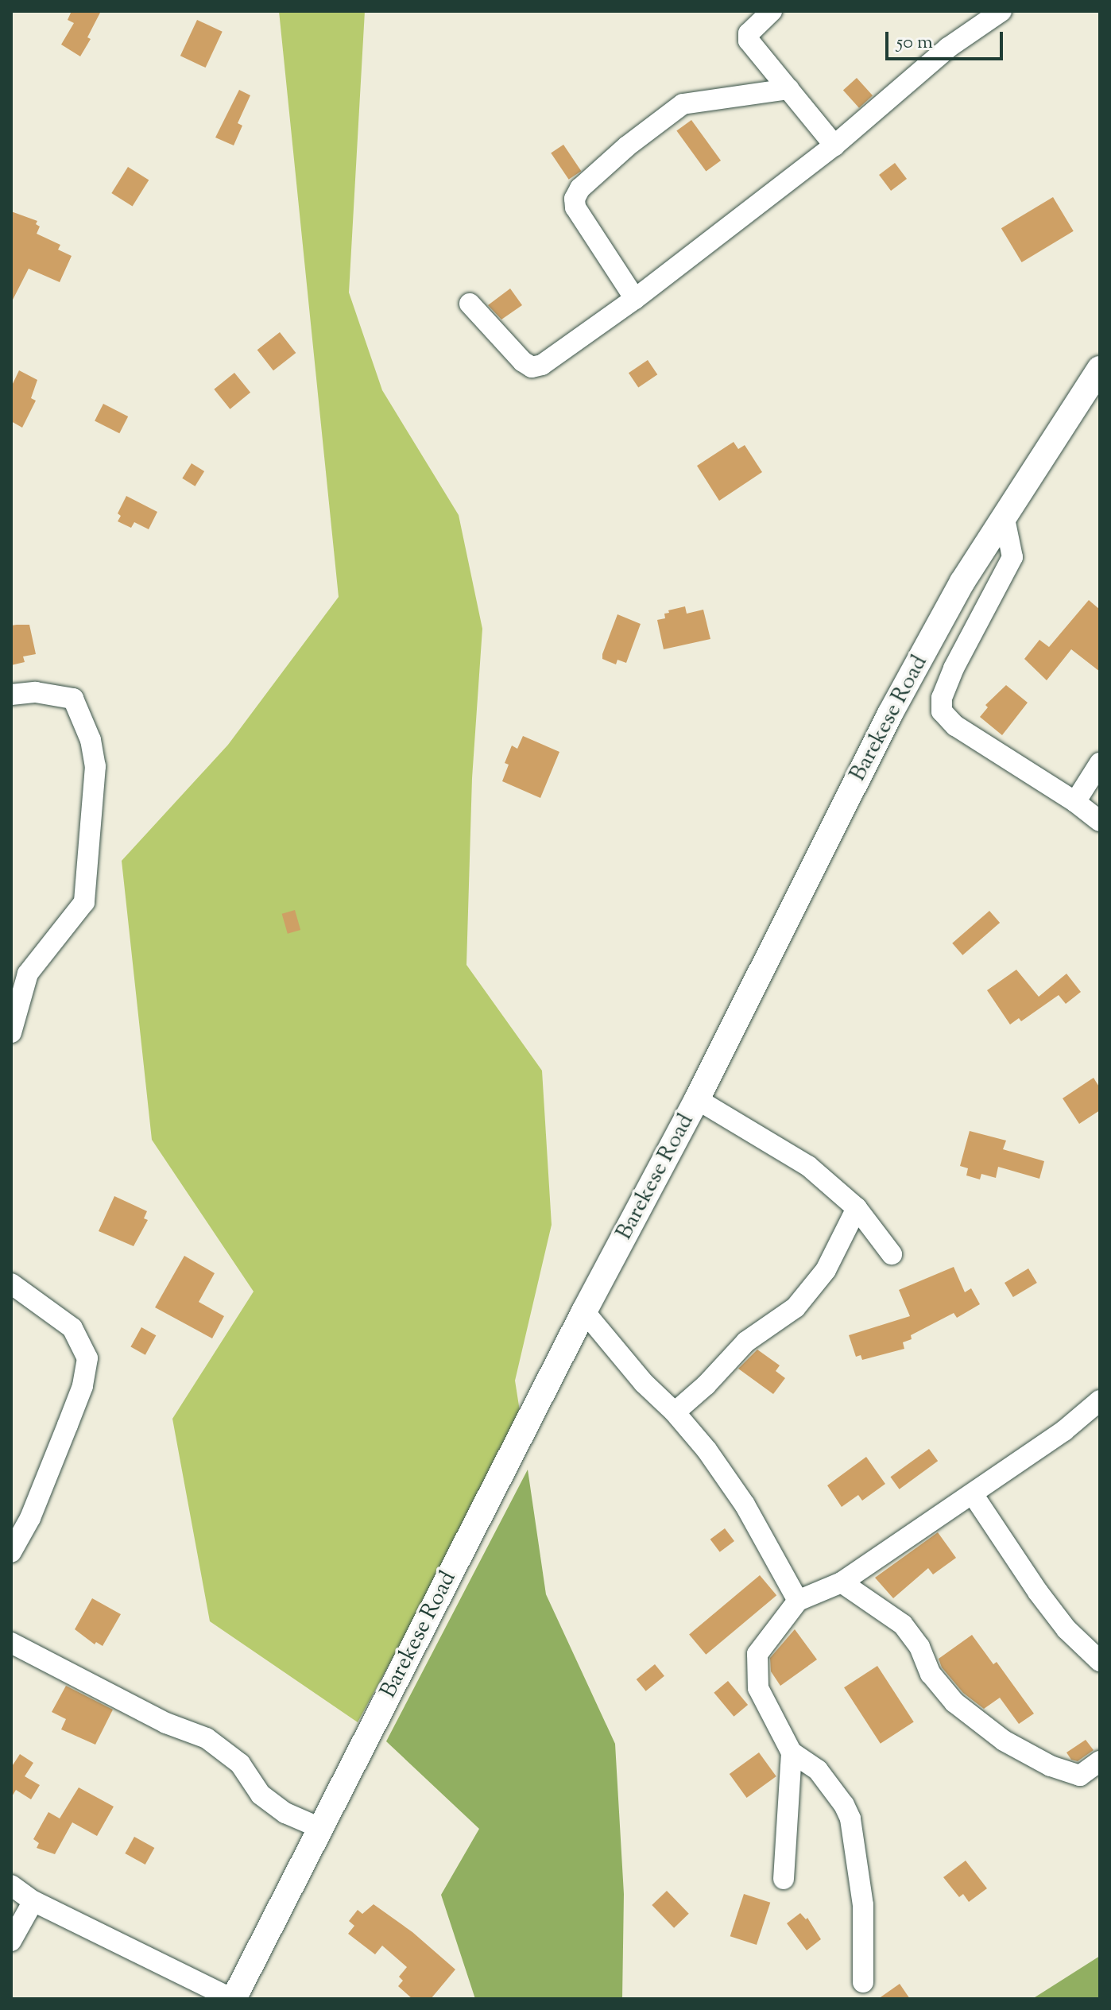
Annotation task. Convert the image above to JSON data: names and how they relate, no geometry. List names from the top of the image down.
{
  "streets": {
    "main road": ["Barekese Road"]
  },
  "scale_bar": "50 m"
}
